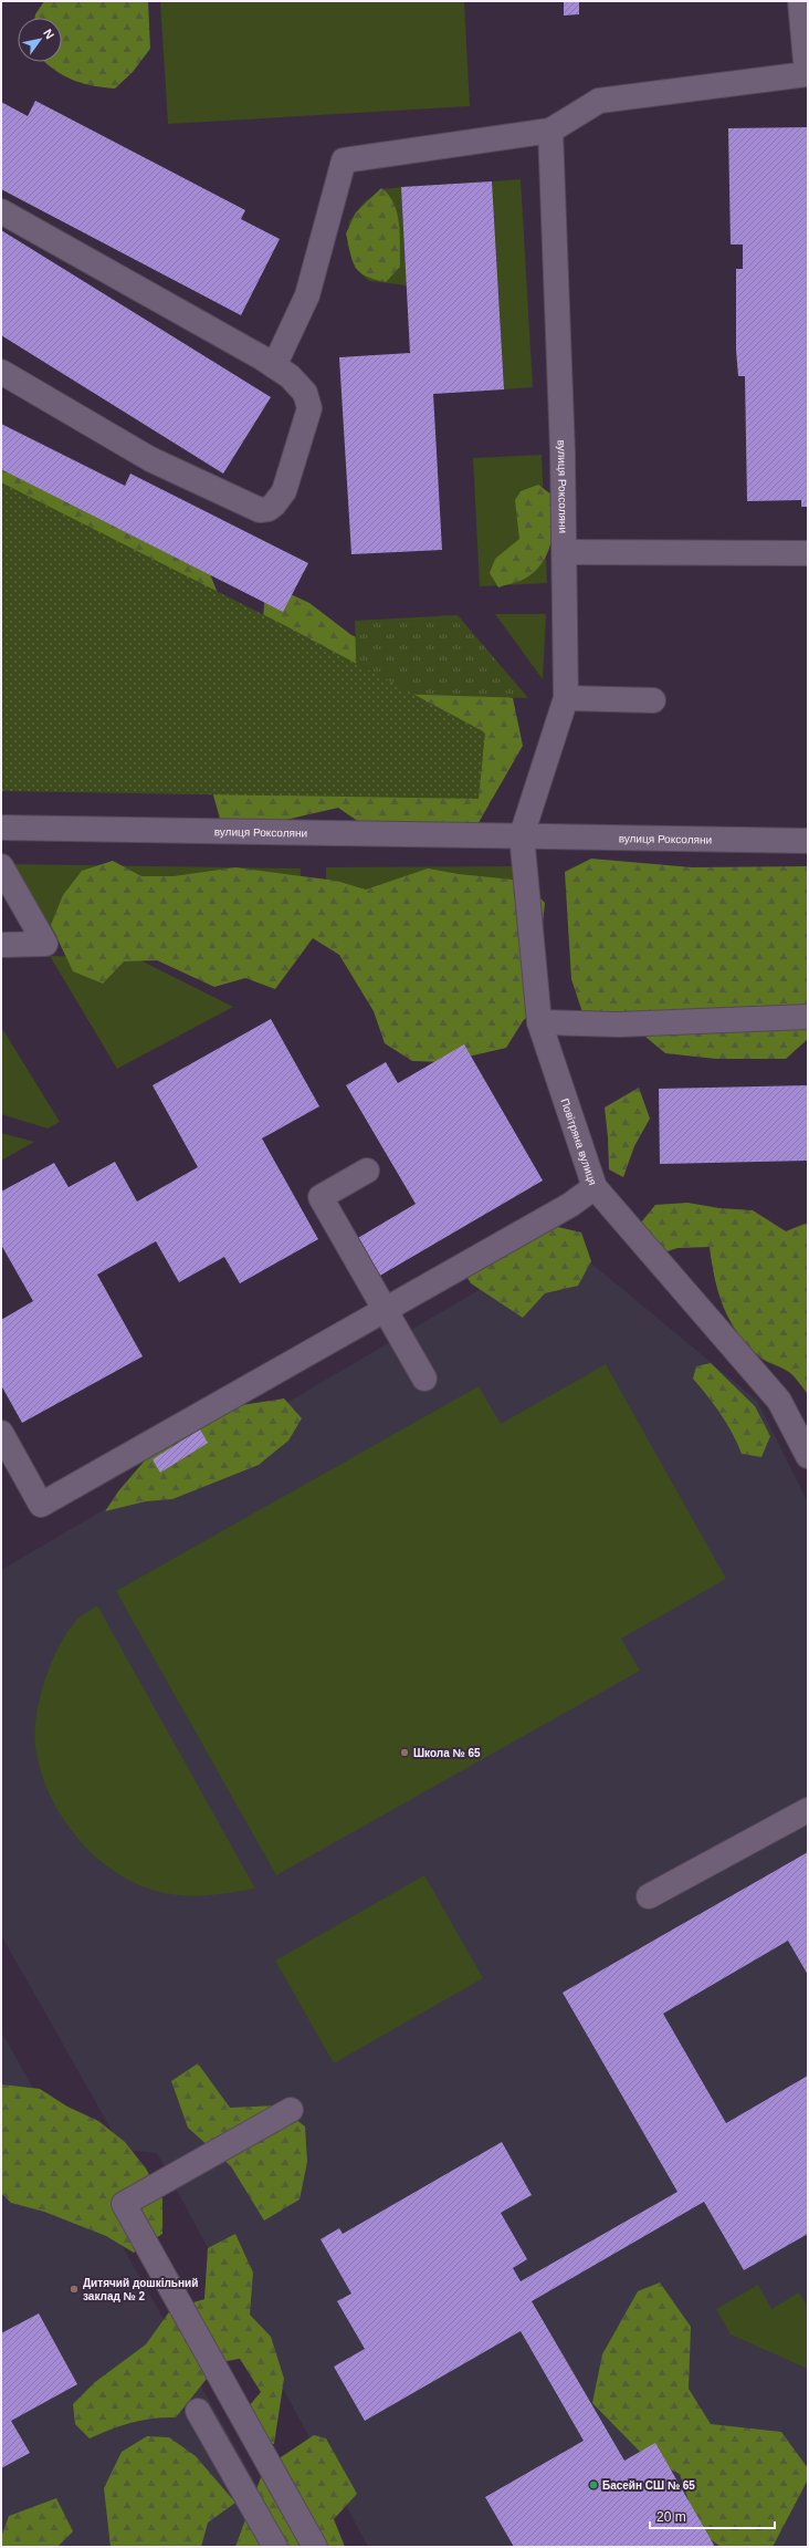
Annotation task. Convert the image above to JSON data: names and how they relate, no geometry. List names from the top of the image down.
{
  "streets": {
    "street": ["вулиця Роксоляни", "Повітряна вулиця"]
  },
  "crossings": [
    ["вулиця Роксоляни", "Повітряна вулиця"]
  ],
  "places": ["Школа № 65", "Дитячий дошкільний заклад № 2", "Басейн СШ № 65"],
  "scale_bar": "20 m",
  "north": "top right"
}
